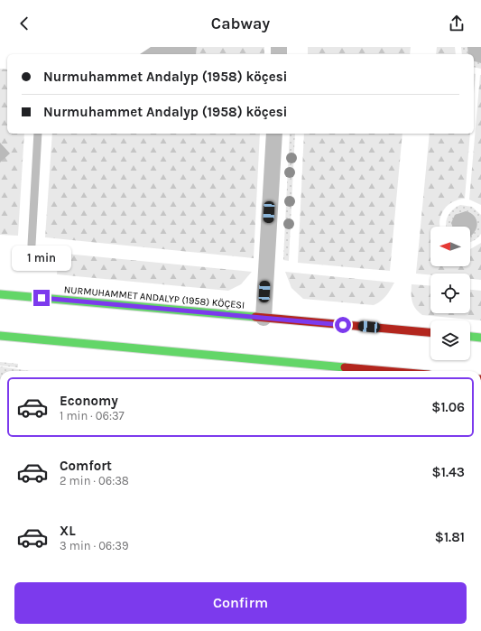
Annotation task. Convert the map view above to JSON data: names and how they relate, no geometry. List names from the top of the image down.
{
  "streets": {
    "main road": ["NURMUHAMMET ANDALYP (1958) KÖÇESI"]
  },
  "north": "left",
  "page": {
    "header": "Cabway",
    "banner": ["Nurmuhammet Andalyp (1958) köçesi", "Nurmuhammet Andalyp (1958) köçesi"],
    "bubble": "1 min",
    "list": [
      {
        "name": "Economy",
        "note": "1 min · 06:37",
        "value": "$1.06"
      },
      {
        "name": "Comfort",
        "note": "2 min · 06:38",
        "value": "$1.43"
      },
      {
        "name": "XL",
        "note": "3 min · 06:39",
        "value": "$1.81"
      }
    ],
    "buttons": "Confirm"
  }
}
